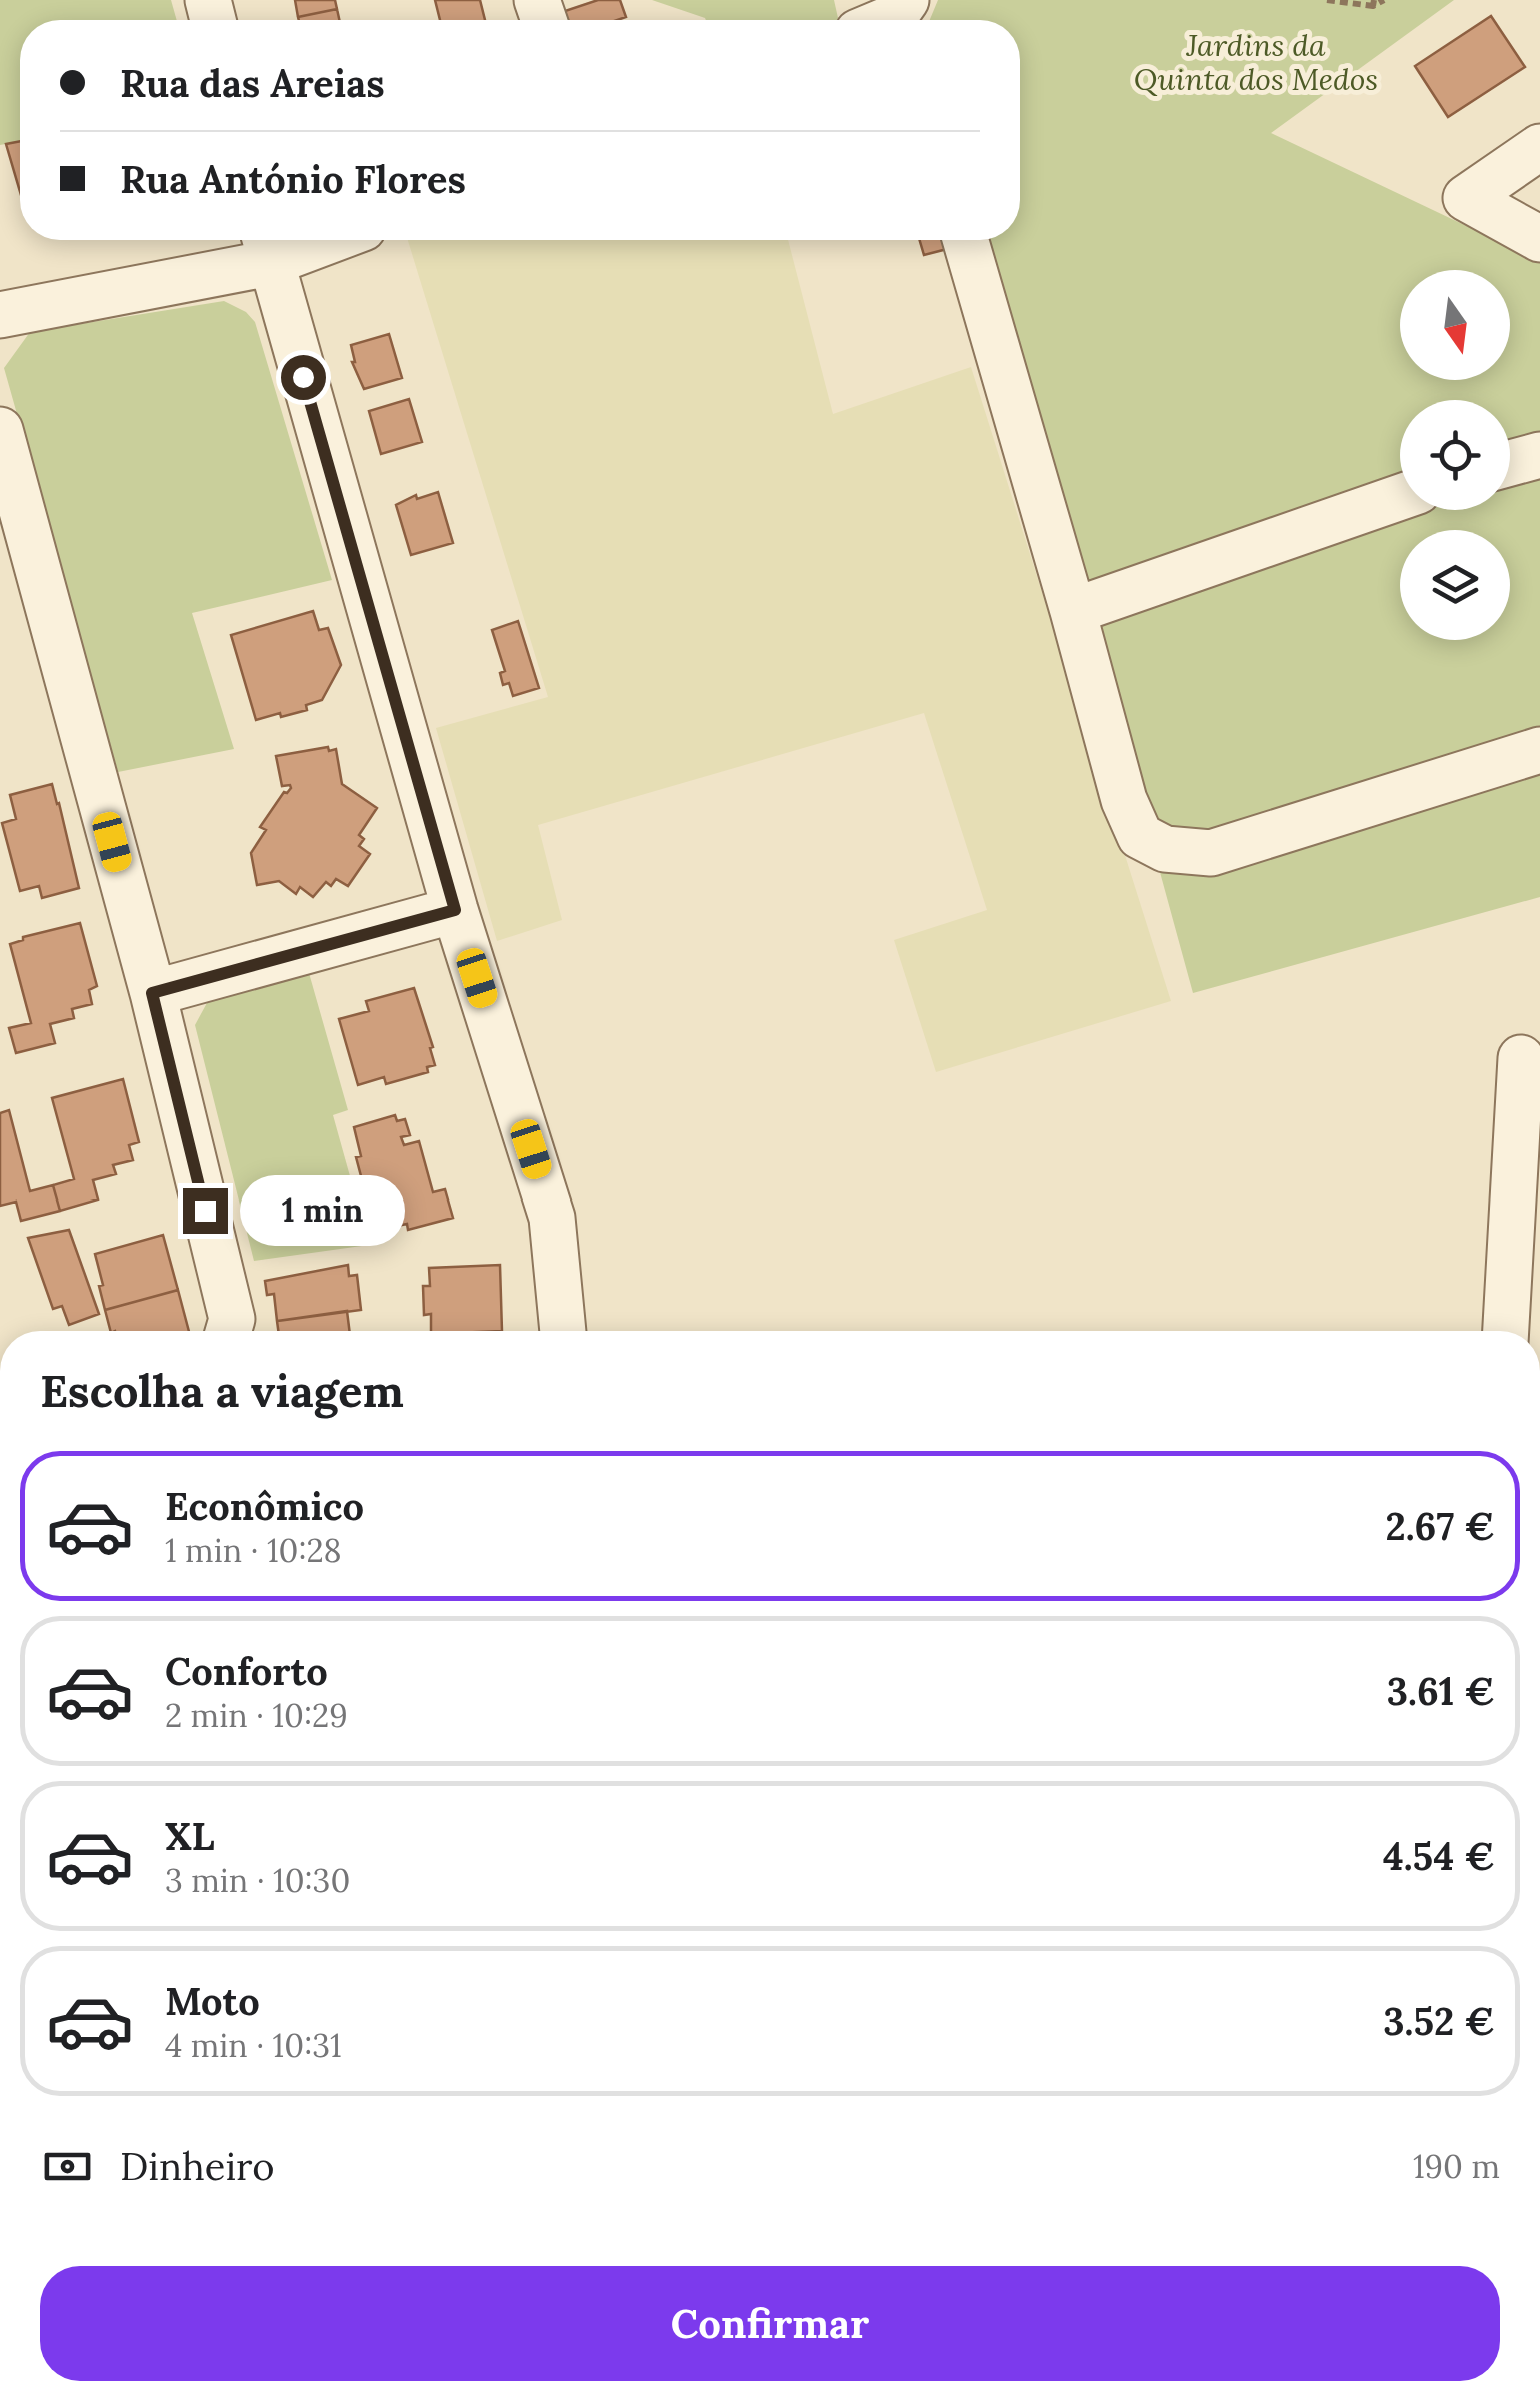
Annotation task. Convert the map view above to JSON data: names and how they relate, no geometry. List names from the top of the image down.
{
  "parks": ["Jardins da Quinta dos Medos"],
  "north": "bottom",
  "page": {
    "banner": ["Rua das Areias", "Rua António Flores"],
    "bubble": "1 min",
    "heading": "Escolha a viagem",
    "list": [
      {
        "name": "Econômico",
        "note": "1 min · 10:28",
        "value": "2.67 €"
      },
      {
        "name": "Conforto",
        "note": "2 min · 10:29",
        "value": "3.61 €"
      },
      {
        "name": "XL",
        "note": "3 min · 10:30",
        "value": "4.54 €"
      },
      {
        "name": "Moto",
        "note": "4 min · 10:31",
        "value": "3.52 €"
      }
    ],
    "pay": ["Dinheiro", "190 m"],
    "buttons": "Confirmar"
  }
}
